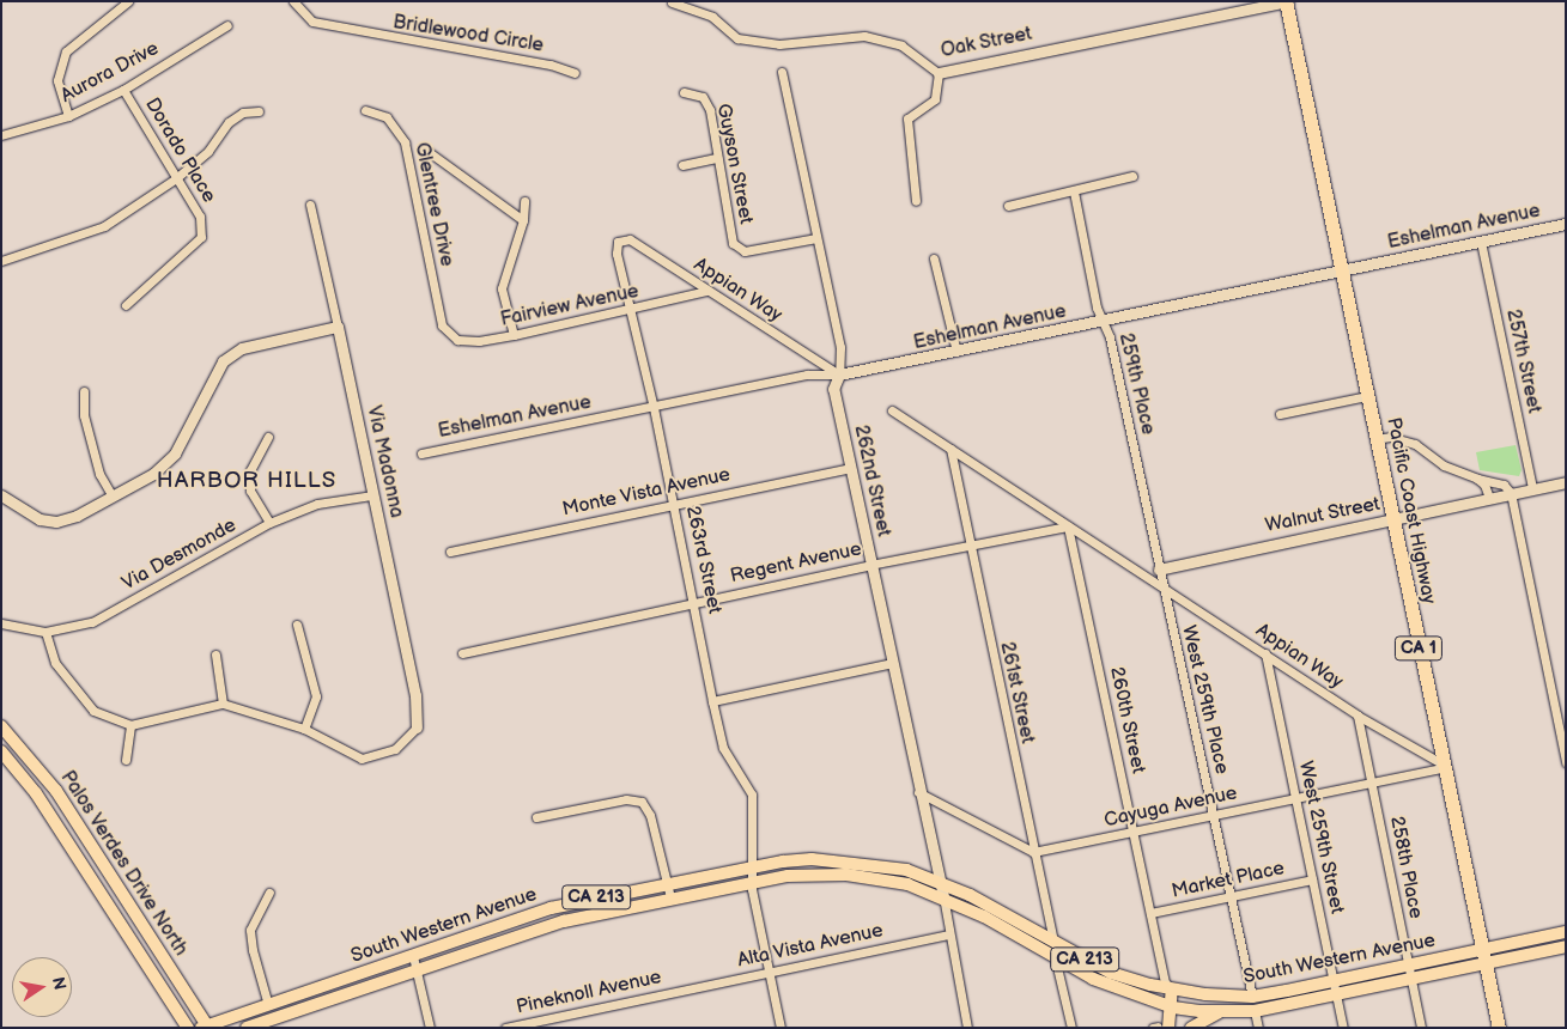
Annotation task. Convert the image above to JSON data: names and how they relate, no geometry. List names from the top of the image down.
{
  "streets": {
    "highway": ["Pacific Coast Highway", "CA 1"],
    "main road": ["Palos Verdes Drive North", "CA 213", "South Western Avenue"],
    "street": [
      "Bridlewood Circle",
      "Oak Street",
      "Aurora Drive",
      "Dorado Place",
      "Guyson Street",
      "Glentree Drive",
      "Eshelman Avenue",
      "Appian Way",
      "Fairview Avenue",
      "257th Street",
      "259th Place",
      "Via Madonna",
      "262nd Street",
      "Monte Vista Avenue",
      "Walnut Street",
      "Via Desmonde",
      "263rd Street",
      "Regent Avenue",
      "261st Street",
      "West 259th Place",
      "260th Street",
      "Cayuga Avenue",
      "West 259th Street",
      "258th Place",
      "Market Place",
      "Alta Vista Avenue",
      "Pineknoll Avenue"
    ]
  },
  "crossings": [
    ["Oak Street", "Pacific Coast Highway"],
    ["Aurora Drive", "Dorado Place"],
    ["Guyson Street", "262nd Street"],
    ["Glentree Drive", "Fairview Avenue"],
    ["Eshelman Avenue", "Appian Way"],
    ["Eshelman Avenue", "257th Street"],
    ["Eshelman Avenue", "259th Place"],
    ["Eshelman Avenue", "262nd Street"],
    ["Eshelman Avenue", "Pacific Coast Highway"],
    ["Eshelman Avenue", "263rd Street"],
    ["Appian Way", "Fairview Avenue"],
    ["Appian Way", "259th Place"],
    ["Appian Way", "262nd Street"],
    ["Appian Way", "Pacific Coast Highway"],
    ["Appian Way", "263rd Street"],
    ["Appian Way", "Regent Avenue"],
    ["Appian Way", "261st Street"],
    ["Appian Way", "West 259th Place"],
    ["Appian Way", "260th Street"],
    ["Appian Way", "Cayuga Avenue"],
    ["Appian Way", "West 259th Street"],
    ["Appian Way", "258th Place"],
    ["Fairview Avenue", "263rd Street"],
    ["257th Street", "Walnut Street"],
    ["259th Place", "Walnut Street"],
    ["259th Place", "West 259th Place"],
    ["Via Madonna", "Via Desmonde"],
    ["262nd Street", "Monte Vista Avenue"],
    ["262nd Street", "Regent Avenue"],
    ["262nd Street", "South Western Avenue"],
    ["Monte Vista Avenue", "263rd Street"],
    ["Pacific Coast Highway", "Walnut Street"],
    ["Pacific Coast Highway", "Cayuga Avenue"],
    ["Pacific Coast Highway", "South Western Avenue"],
    ["263rd Street", "Regent Avenue"],
    ["263rd Street", "South Western Avenue"],
    ["263rd Street", "Alta Vista Avenue"],
    ["Regent Avenue", "261st Street"],
    ["Regent Avenue", "260th Street"],
    ["261st Street", "Cayuga Avenue"],
    ["261st Street", "South Western Avenue"],
    ["West 259th Place", "Cayuga Avenue"],
    ["West 259th Place", "Market Place"],
    ["West 259th Place", "South Western Avenue"],
    ["260th Street", "Cayuga Avenue"],
    ["260th Street", "Market Place"],
    ["260th Street", "South Western Avenue"],
    ["Cayuga Avenue", "West 259th Street"],
    ["Cayuga Avenue", "258th Place"],
    ["West 259th Street", "Market Place"],
    ["West 259th Street", "South Western Avenue"],
    ["Palos Verdes Drive North", "South Western Avenue"],
    ["258th Place", "South Western Avenue"],
    ["Alta Vista Avenue", "Pineknoll Avenue"]
  ],
  "districts": ["HARBOR HILLS"],
  "north": "right"
}
